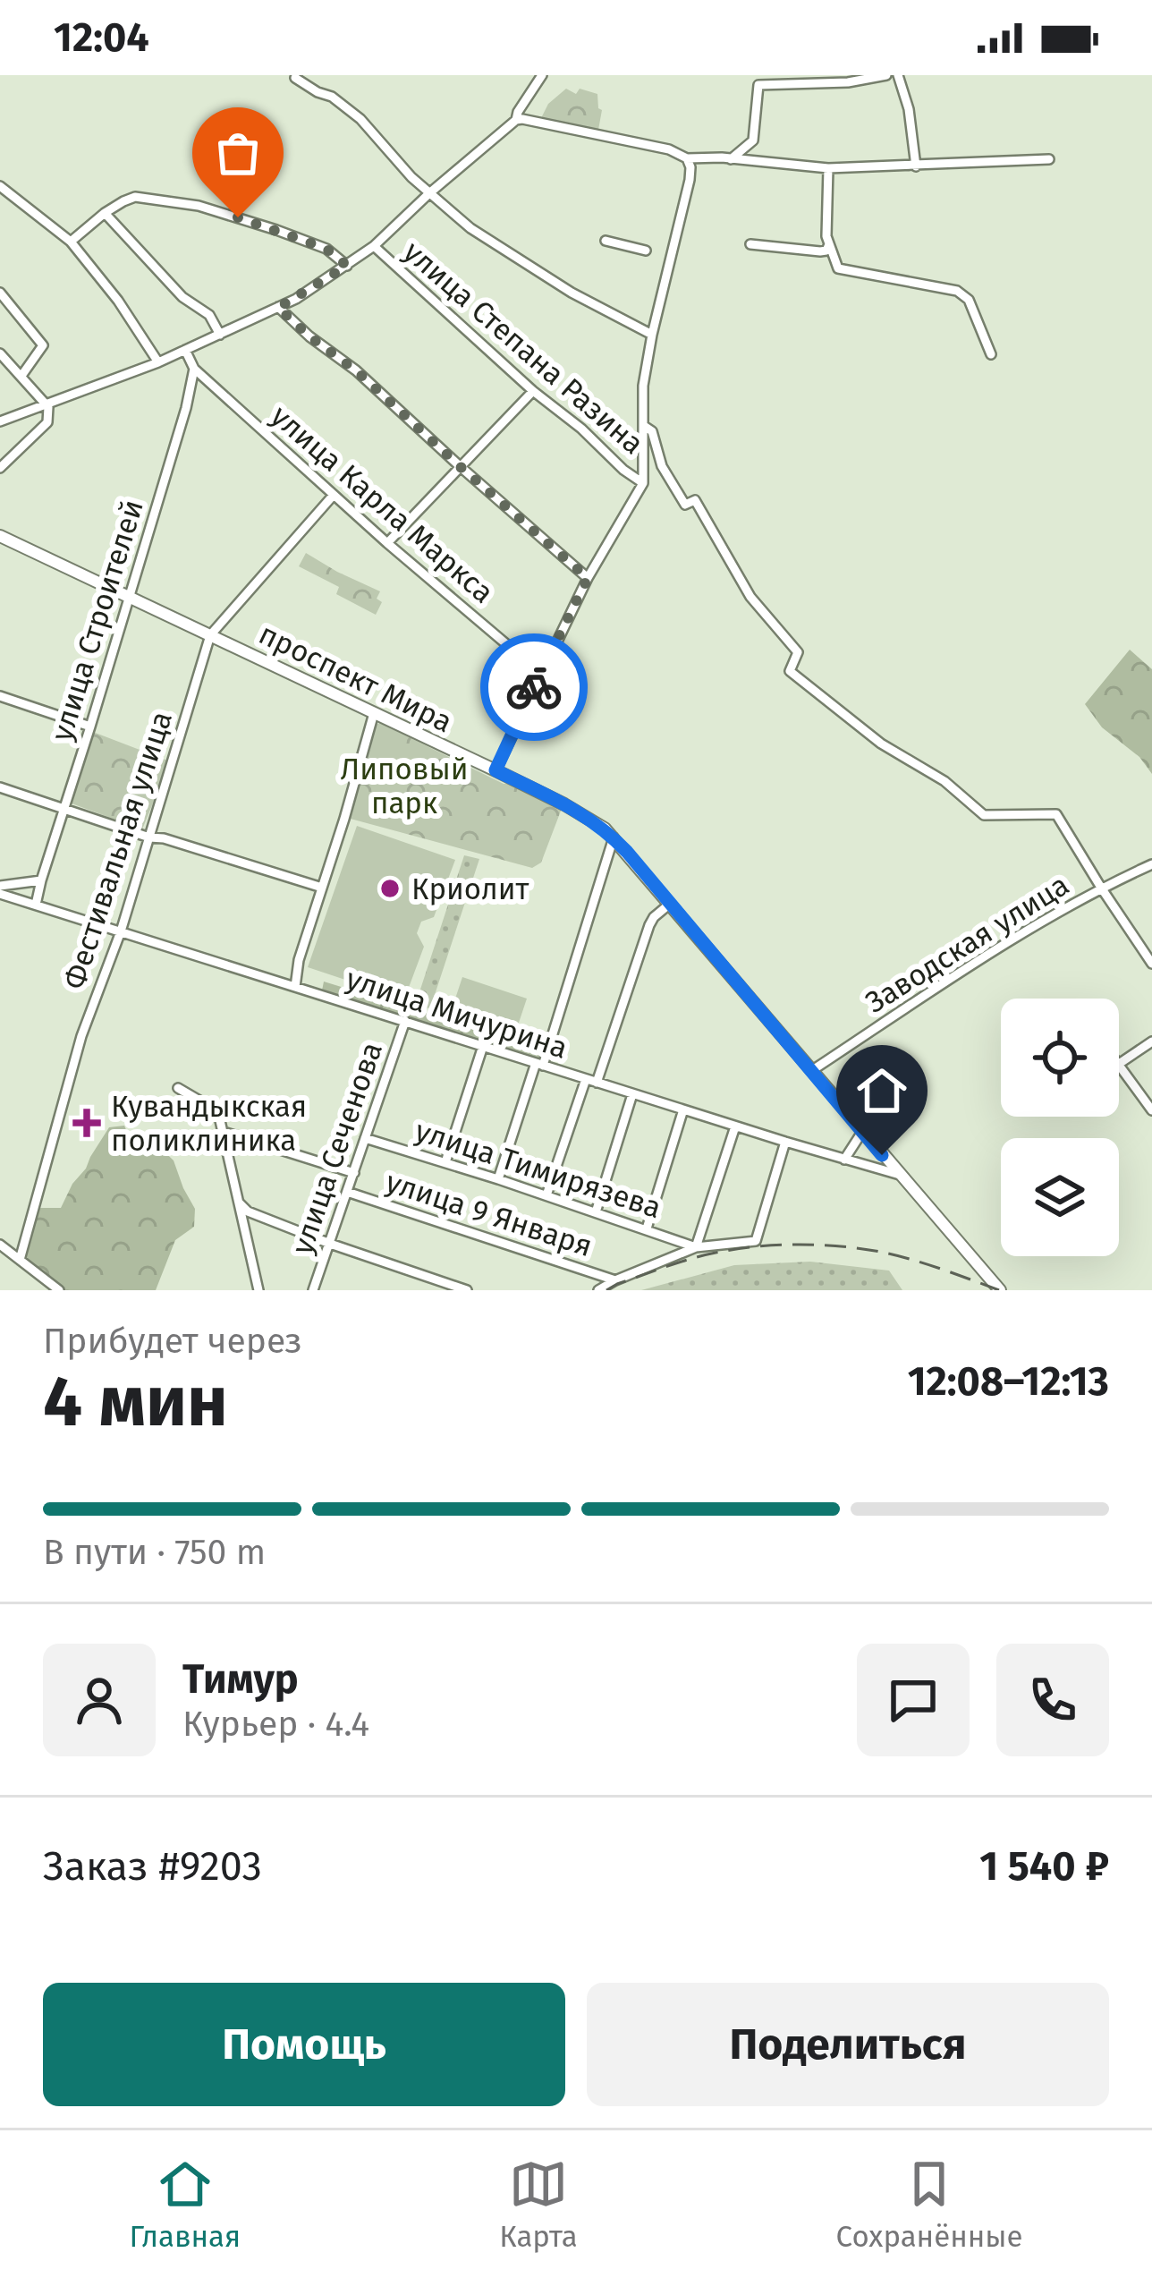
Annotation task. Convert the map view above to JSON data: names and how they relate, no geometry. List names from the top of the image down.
{
  "streets": {
    "main road": ["проспект Мира"],
    "street": [
      "улица Степана Разина",
      "улица Карла Маркса",
      "улица Строителей",
      "Фестивальная улица",
      "Заводская улица",
      "улица Мичурина",
      "улица Сеченова",
      "улица Тимирязева",
      "улица 9 Января"
    ]
  },
  "crossings": [
    ["улица Степана Разина", "Заводская улица"],
    ["улица Карла Маркса", "улица Строителей"],
    ["улица Карла Маркса", "Фестивальная улица"],
    ["улица Строителей", "проспект Мира"],
    ["улица Строителей", "улица Мичурина"],
    ["проспект Мира", "Фестивальная улица"],
    ["проспект Мира", "Заводская улица"],
    ["проспект Мира", "улица Мичурина"],
    ["Фестивальная улица", "улица Мичурина"],
    ["улица Мичурина", "улица Сеченова"],
    ["улица Сеченова", "улица Тимирязева"],
    ["улица Сеченова", "улица 9 Января"]
  ],
  "parks": ["Липовый парк"],
  "places": {
    "other": ["Криолит"],
    "health": ["Кувандыкская поликлиника"]
  },
  "page": {
    "status": "12:04",
    "heading": ["4 мин", "Прибудет через", "12:08–12:13"],
    "panel": [
      "Тимур",
      "Курьер · 4.4",
      "Заказ #9203",
      "1 540 ₽"
    ],
    "bar": "В пути · 750 m",
    "buttons": ["Помощь", "Поделиться"],
    "tabs": ["Главная", "Карта", "Сохранённые"]
  }
}
